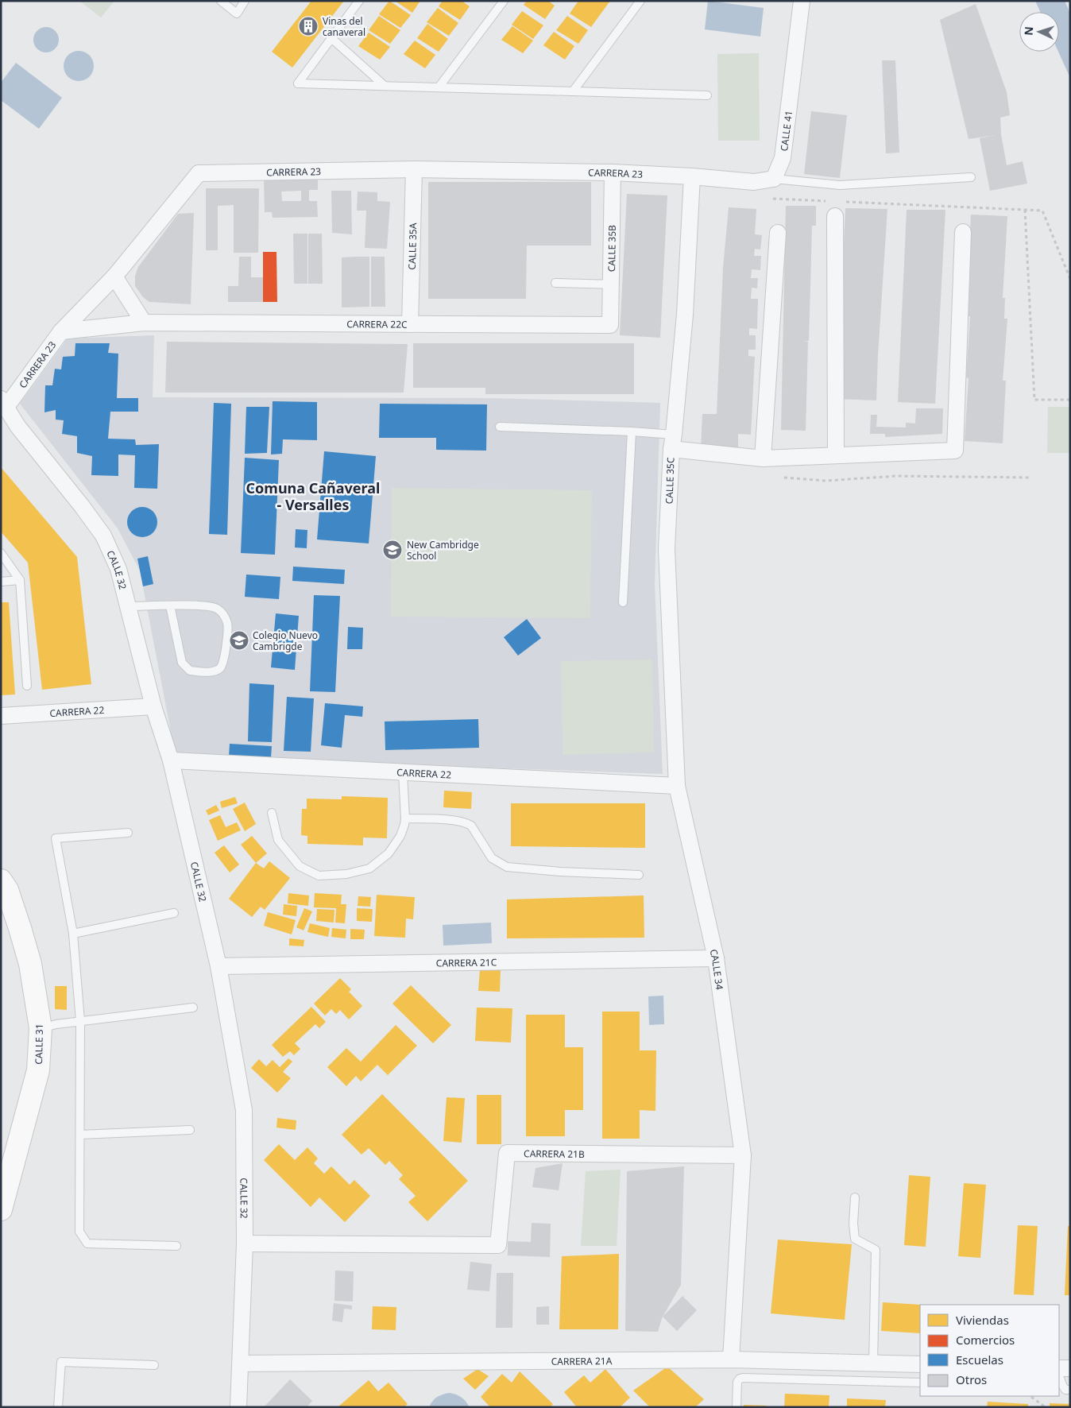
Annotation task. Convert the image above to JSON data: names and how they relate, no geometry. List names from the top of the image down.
{
  "streets": {
    "street": [
      "CALLE 41",
      "CARRERA 23",
      "CALLE 35A",
      "CALLE 35B",
      "CARRERA 22C",
      "CALLE 35C",
      "CALLE 32",
      "CARRERA 22",
      "CARRERA 21C",
      "CALLE 34",
      "CALLE 31",
      "CARRERA 21B",
      "CARRERA 21A"
    ]
  },
  "crossings": [
    ["CARRERA 23", "CALLE 35A"],
    ["CARRERA 23", "CALLE 35B"],
    ["CARRERA 23", "CARRERA 22C"],
    ["CARRERA 23", "CALLE 35C"],
    ["CARRERA 23", "CALLE 32"],
    ["CALLE 35A", "CARRERA 22C"],
    ["CALLE 35B", "CARRERA 22C"],
    ["CALLE 35C", "CARRERA 22"],
    ["CALLE 35C", "CALLE 34"],
    ["CALLE 32", "CARRERA 22"],
    ["CALLE 32", "CARRERA 21C"],
    ["CALLE 32", "CARRERA 21B"],
    ["CALLE 32", "CARRERA 21A"],
    ["CARRERA 22", "CALLE 34"],
    ["CARRERA 21C", "CALLE 34"],
    ["CALLE 34", "CARRERA 21B"]
  ],
  "districts": ["Comuna Cañaveral - Versalles"],
  "places": {
    "building": ["Vinas del canaveral"],
    "school or university": ["New Cambridge School", "Colegio Nuevo Cambrigde"]
  },
  "legend": [
    "Viviendas",
    "Comercios",
    "Escuelas",
    "Otros"
  ],
  "north": "left"
}
